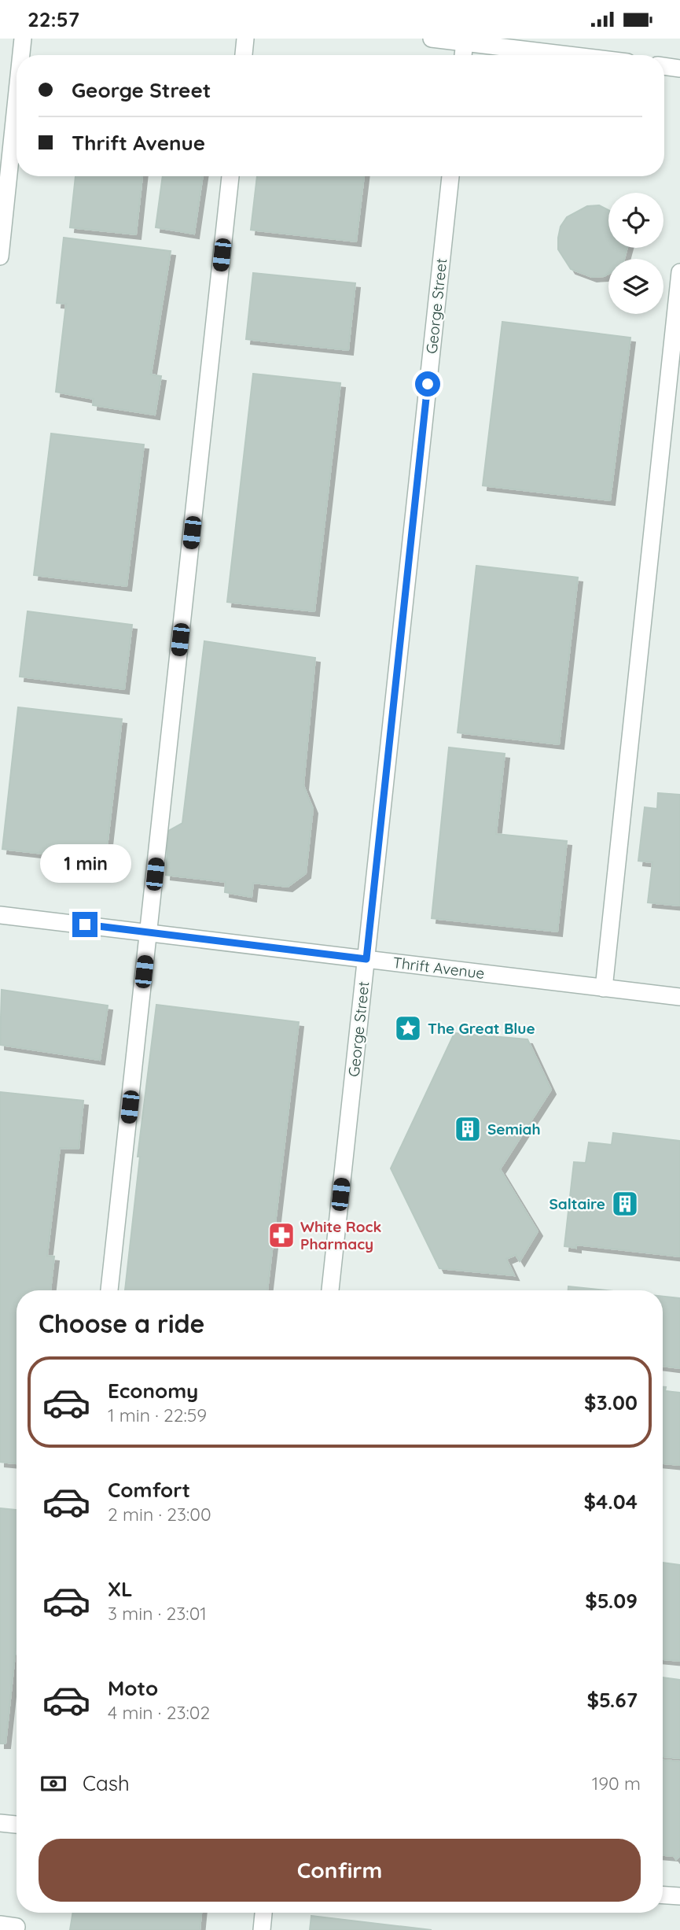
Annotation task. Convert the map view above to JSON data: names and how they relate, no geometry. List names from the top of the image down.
{
  "streets": {
    "street": ["George Street", "Thrift Avenue"]
  },
  "crossings": [
    ["George Street", "Thrift Avenue"]
  ],
  "places": {
    "place": ["The Great Blue"],
    "building": ["Semiah", "Saltaire"],
    "pharmacy": ["White Rock Pharmacy"]
  },
  "page": {
    "status": "22:57",
    "banner": ["George Street", "Thrift Avenue"],
    "bubble": "1 min",
    "heading": "Choose a ride",
    "list": [
      {
        "name": "Economy",
        "note": "1 min · 22:59",
        "value": "$3.00"
      },
      {
        "name": "Comfort",
        "note": "2 min · 23:00",
        "value": "$4.04"
      },
      {
        "name": "XL",
        "note": "3 min · 23:01",
        "value": "$5.09"
      },
      {
        "name": "Moto",
        "note": "4 min · 23:02",
        "value": "$5.67"
      }
    ],
    "pay": ["Cash", "190 m"],
    "buttons": "Confirm"
  }
}
